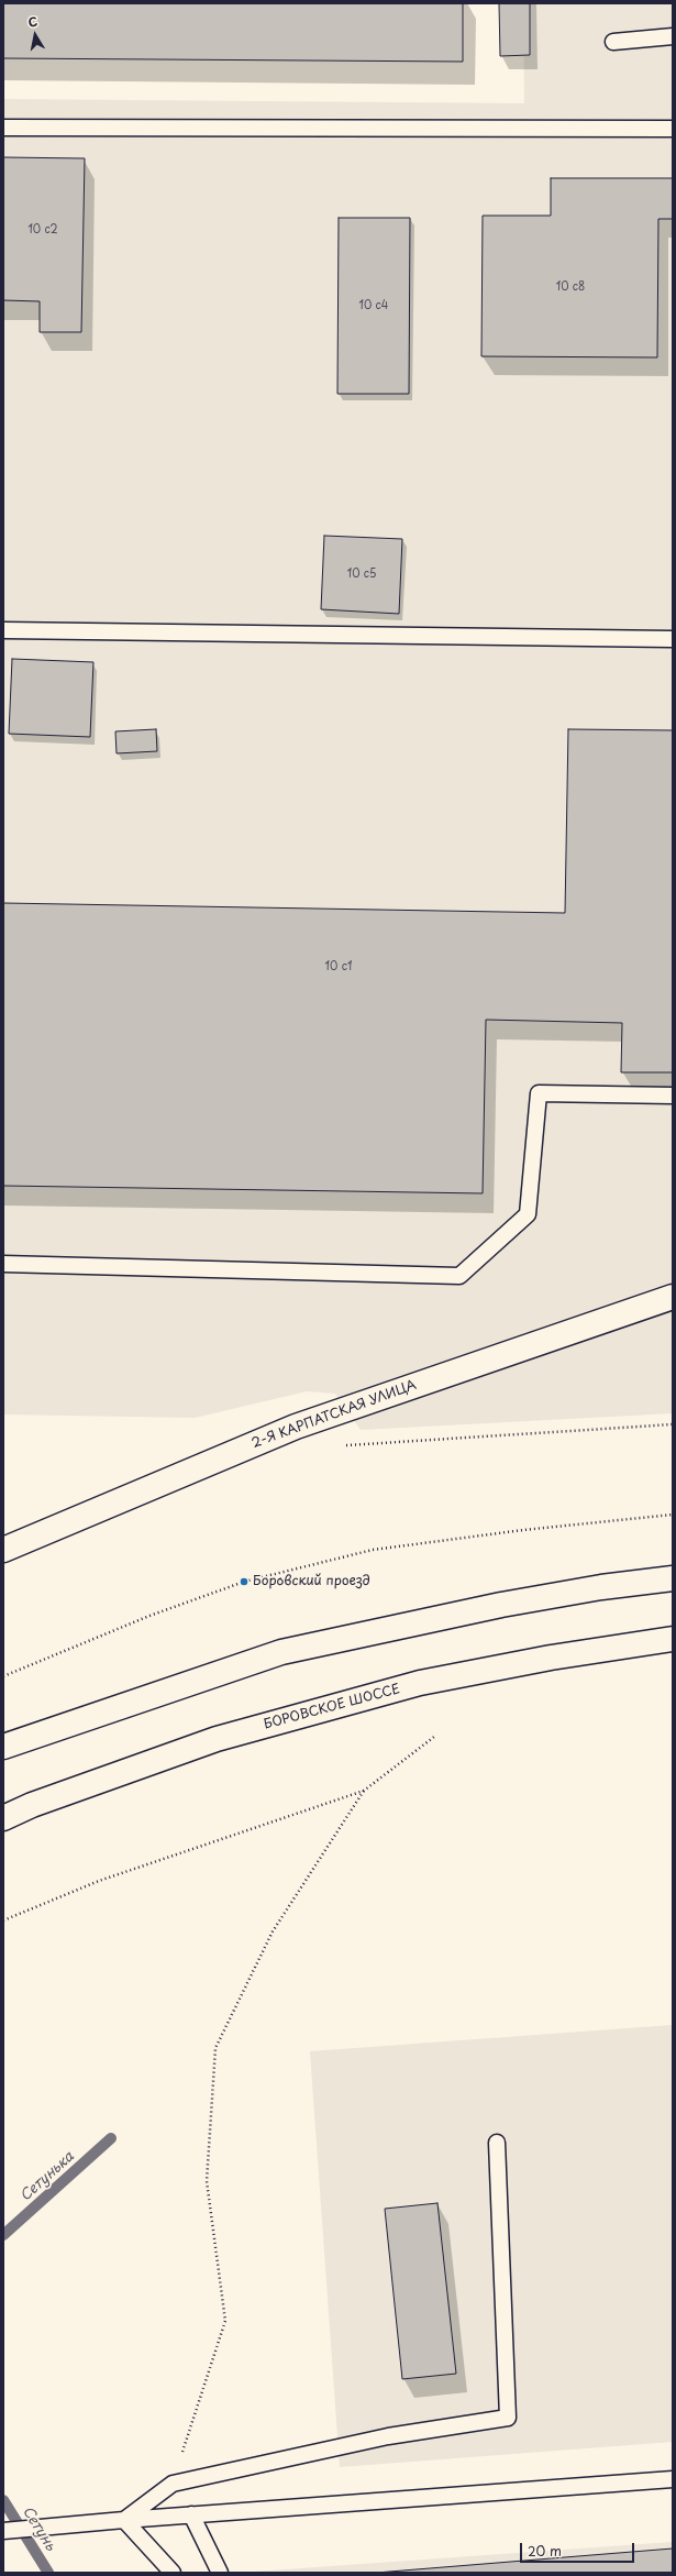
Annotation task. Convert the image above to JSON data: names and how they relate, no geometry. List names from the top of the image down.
{
  "streets": {
    "main road": ["2-Я КАРПАТСКАЯ УЛИЦА", "БОРОВСКОЕ ШОССЕ"]
  },
  "water": ["Сетунька", "Сетунь"],
  "places": ["Боровский проезд"],
  "house_numbers": [
    "10 с2",
    "10 с8",
    "10 с4",
    "10 с5",
    "10 с1"
  ],
  "scale_bar": "20 m",
  "north": "top"
}
